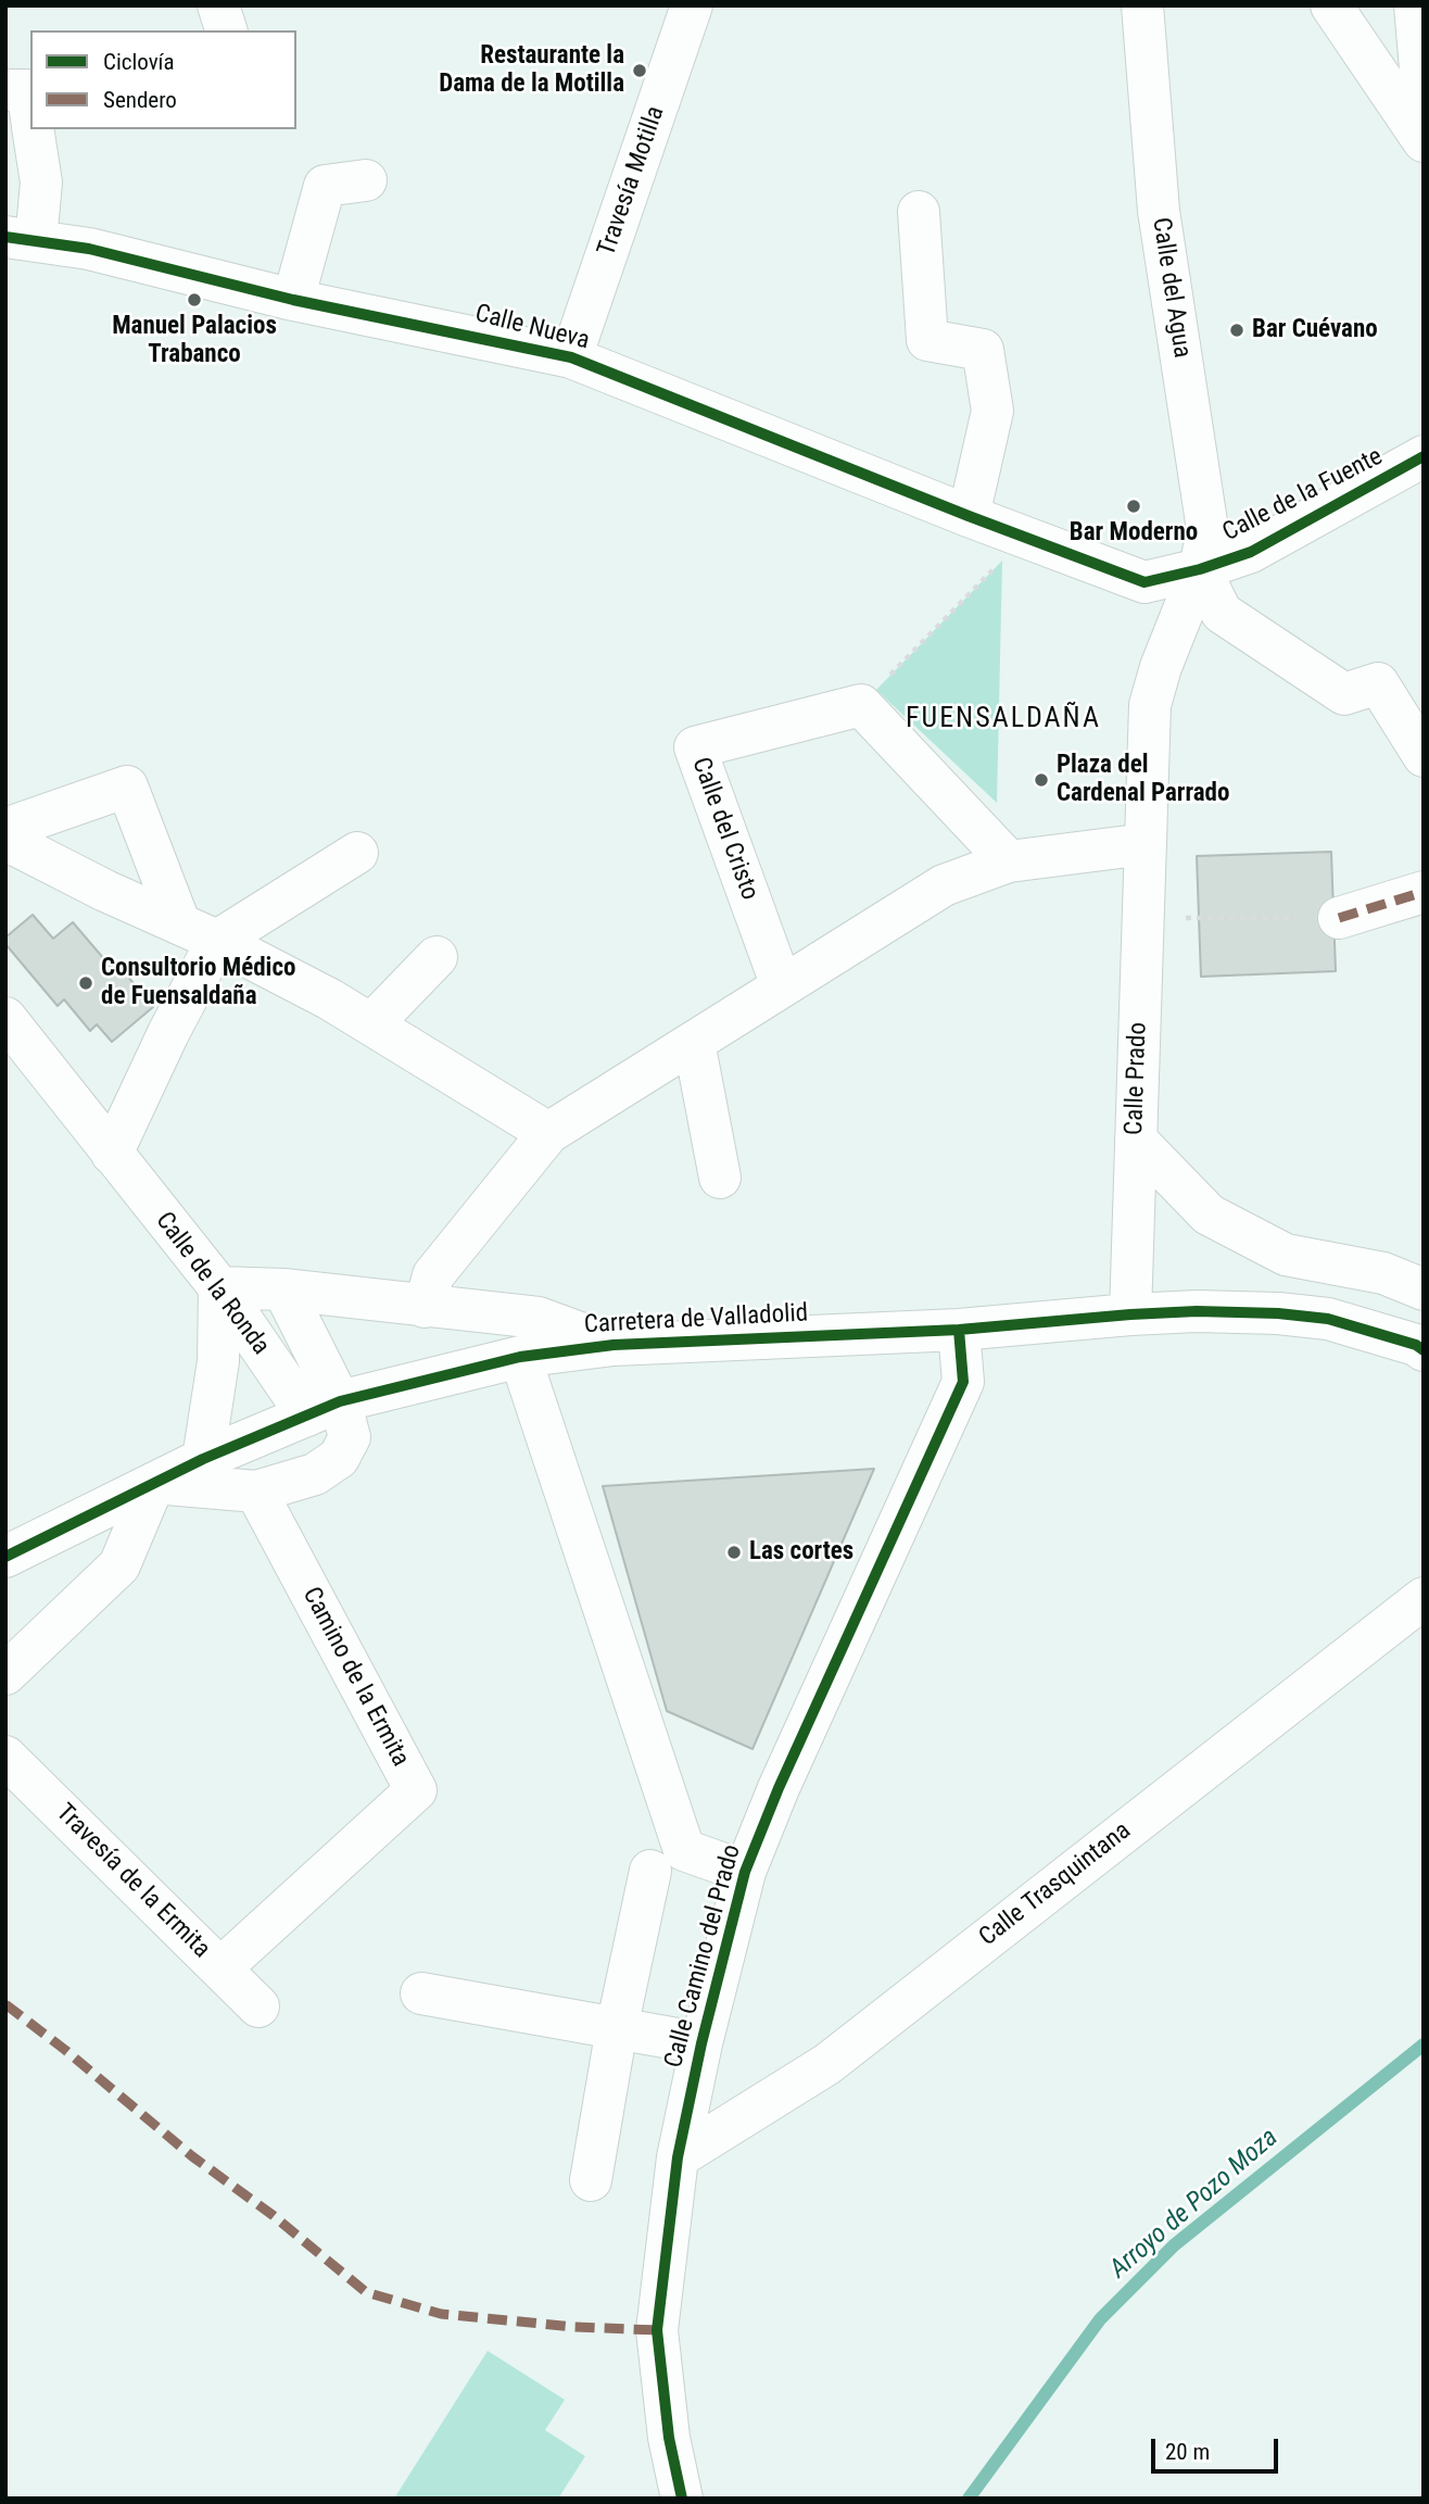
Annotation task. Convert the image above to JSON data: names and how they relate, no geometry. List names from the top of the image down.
{
  "streets": {
    "street": [
      "Travesía Motilla",
      "Calle del Agua",
      "Calle Nueva",
      "Calle de la Fuente",
      "Calle del Cristo",
      "Calle Prado",
      "Calle de la Ronda",
      "Carretera de Valladolid",
      "Camino de la Ermita",
      "Travesía de la Ermita",
      "Calle Trasquintana",
      "Calle Camino del Prado"
    ]
  },
  "crossings": [
    ["Travesía Motilla", "Calle Nueva"],
    ["Calle del Agua", "Calle de la Fuente"],
    ["Calle Prado", "Carretera de Valladolid"],
    ["Calle de la Ronda", "Carretera de Valladolid"],
    ["Carretera de Valladolid", "Calle Camino del Prado"],
    ["Camino de la Ermita", "Travesía de la Ermita"],
    ["Calle Trasquintana", "Calle Camino del Prado"]
  ],
  "districts": ["FUENSALDAÑA"],
  "water": ["Arroyo de Pozo Moza"],
  "places": [
    "Restaurante la Dama de la Motilla",
    "Manuel Palacios Trabanco",
    "Bar Cuévano",
    "Bar Moderno",
    "Plaza del Cardenal Parrado",
    "Consultorio Médico de Fuensaldaña",
    "Las cortes"
  ],
  "legend": ["Ciclovía", "Sendero"],
  "scale_bar": "20 m"
}
